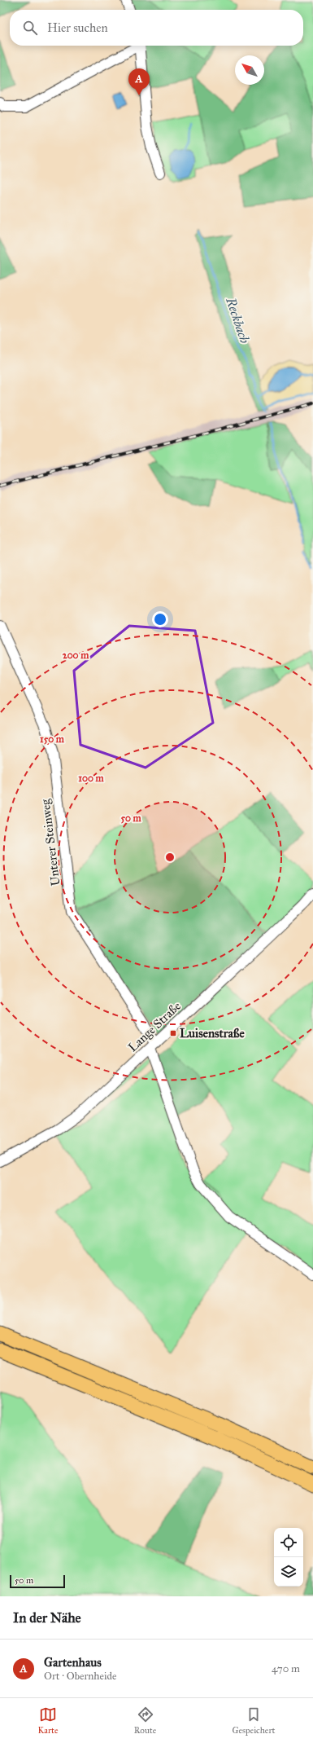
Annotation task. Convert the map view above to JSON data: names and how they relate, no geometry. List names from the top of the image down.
{
  "streets": {
    "street": ["Unterer Steinweg", "Lange Straße"]
  },
  "crossings": [
    ["Unterer Steinweg", "Lange Straße"]
  ],
  "water": ["Reckbach"],
  "places": {
    "transit": ["Luisenstraße"]
  },
  "scale_bar": "50 m",
  "north": "top left",
  "page": {
    "search": "Hier suchen",
    "pins": "A",
    "scale": "50 m",
    "heading": "In der Nähe",
    "list": [
      {
        "mark": "A",
        "name": "Gartenhaus",
        "note": "Ort · Obernheide",
        "value": "470 m"
      }
    ],
    "nav": ["Karte", "Route", "Gespeichert"]
  },
  "rings": [
    "200 m",
    "150 m",
    "100 m",
    "50 m"
  ]
}
